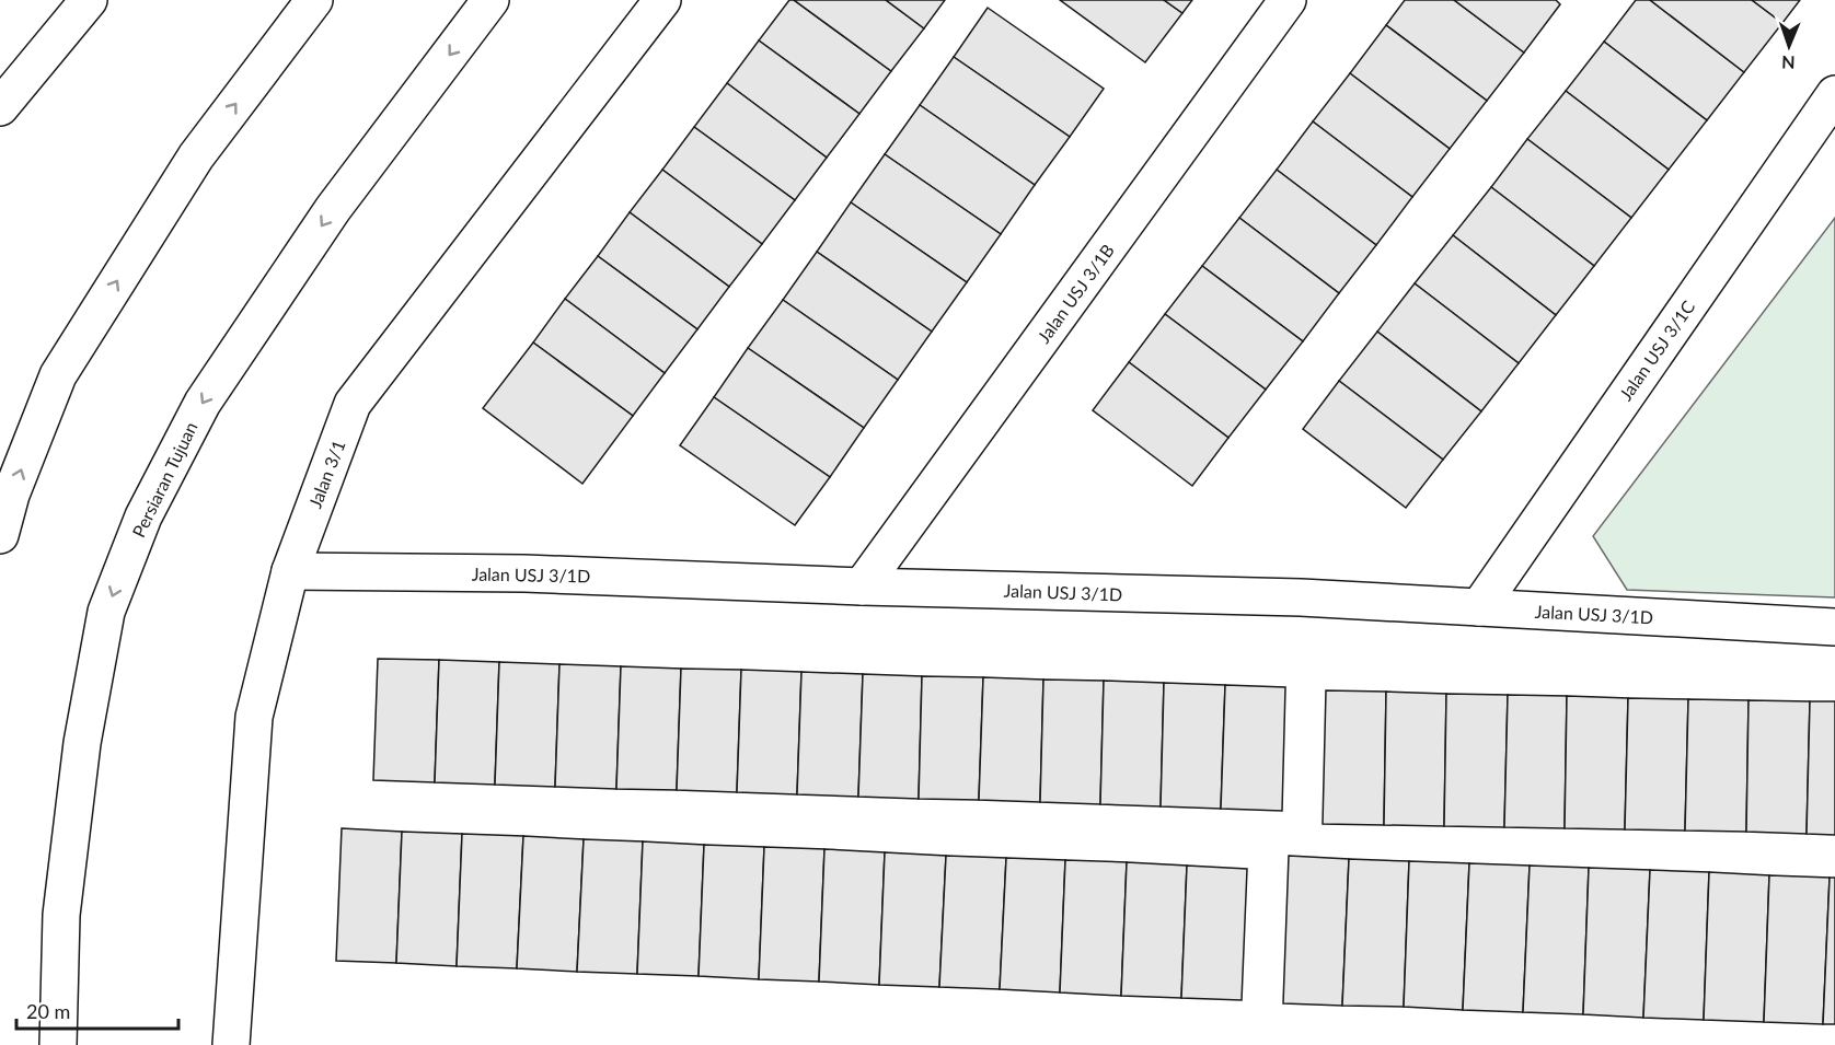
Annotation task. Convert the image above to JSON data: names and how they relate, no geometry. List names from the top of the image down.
{
  "streets": {
    "street": [
      "Jalan USJ 3/1B",
      "Jalan USJ 3/1C",
      "Jalan 3/1",
      "Persiaran Tujuan",
      "Jalan USJ 3/1D"
    ]
  },
  "crossings": [
    ["Jalan USJ 3/1B", "Jalan USJ 3/1D"],
    ["Jalan USJ 3/1C", "Jalan USJ 3/1D"],
    ["Jalan 3/1", "Jalan USJ 3/1D"]
  ],
  "scale_bar": "20 m",
  "north": "bottom"
}
